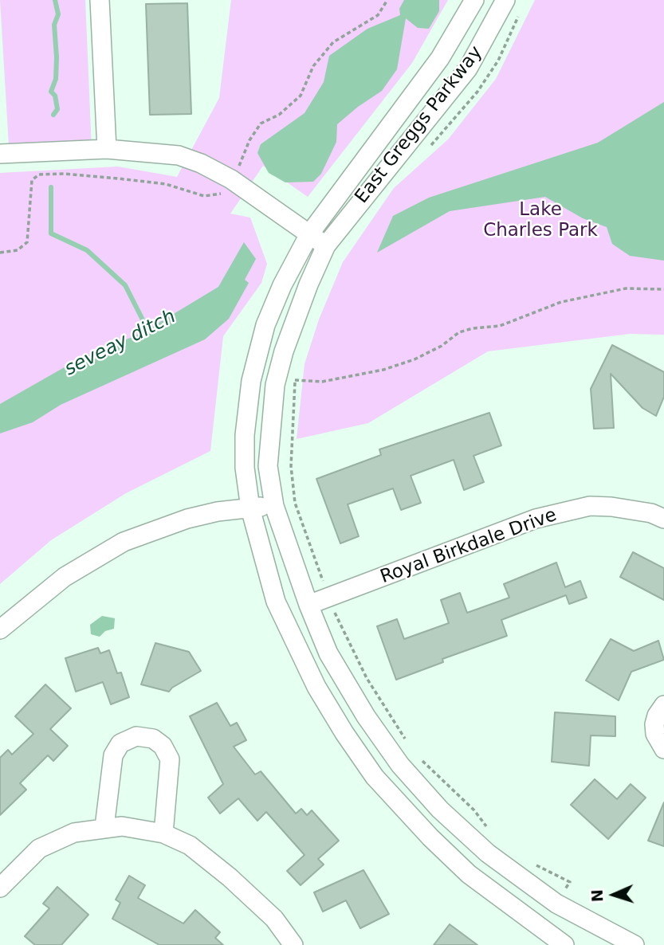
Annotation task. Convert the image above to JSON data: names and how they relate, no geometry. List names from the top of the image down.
{
  "streets": {
    "street": ["East Greggs Parkway", "Royal Birkdale Drive"]
  },
  "crossings": [
    ["East Greggs Parkway", "Royal Birkdale Drive"]
  ],
  "water": ["seveay ditch"],
  "parks": ["Lake Charles Park"],
  "north": "left"
}
